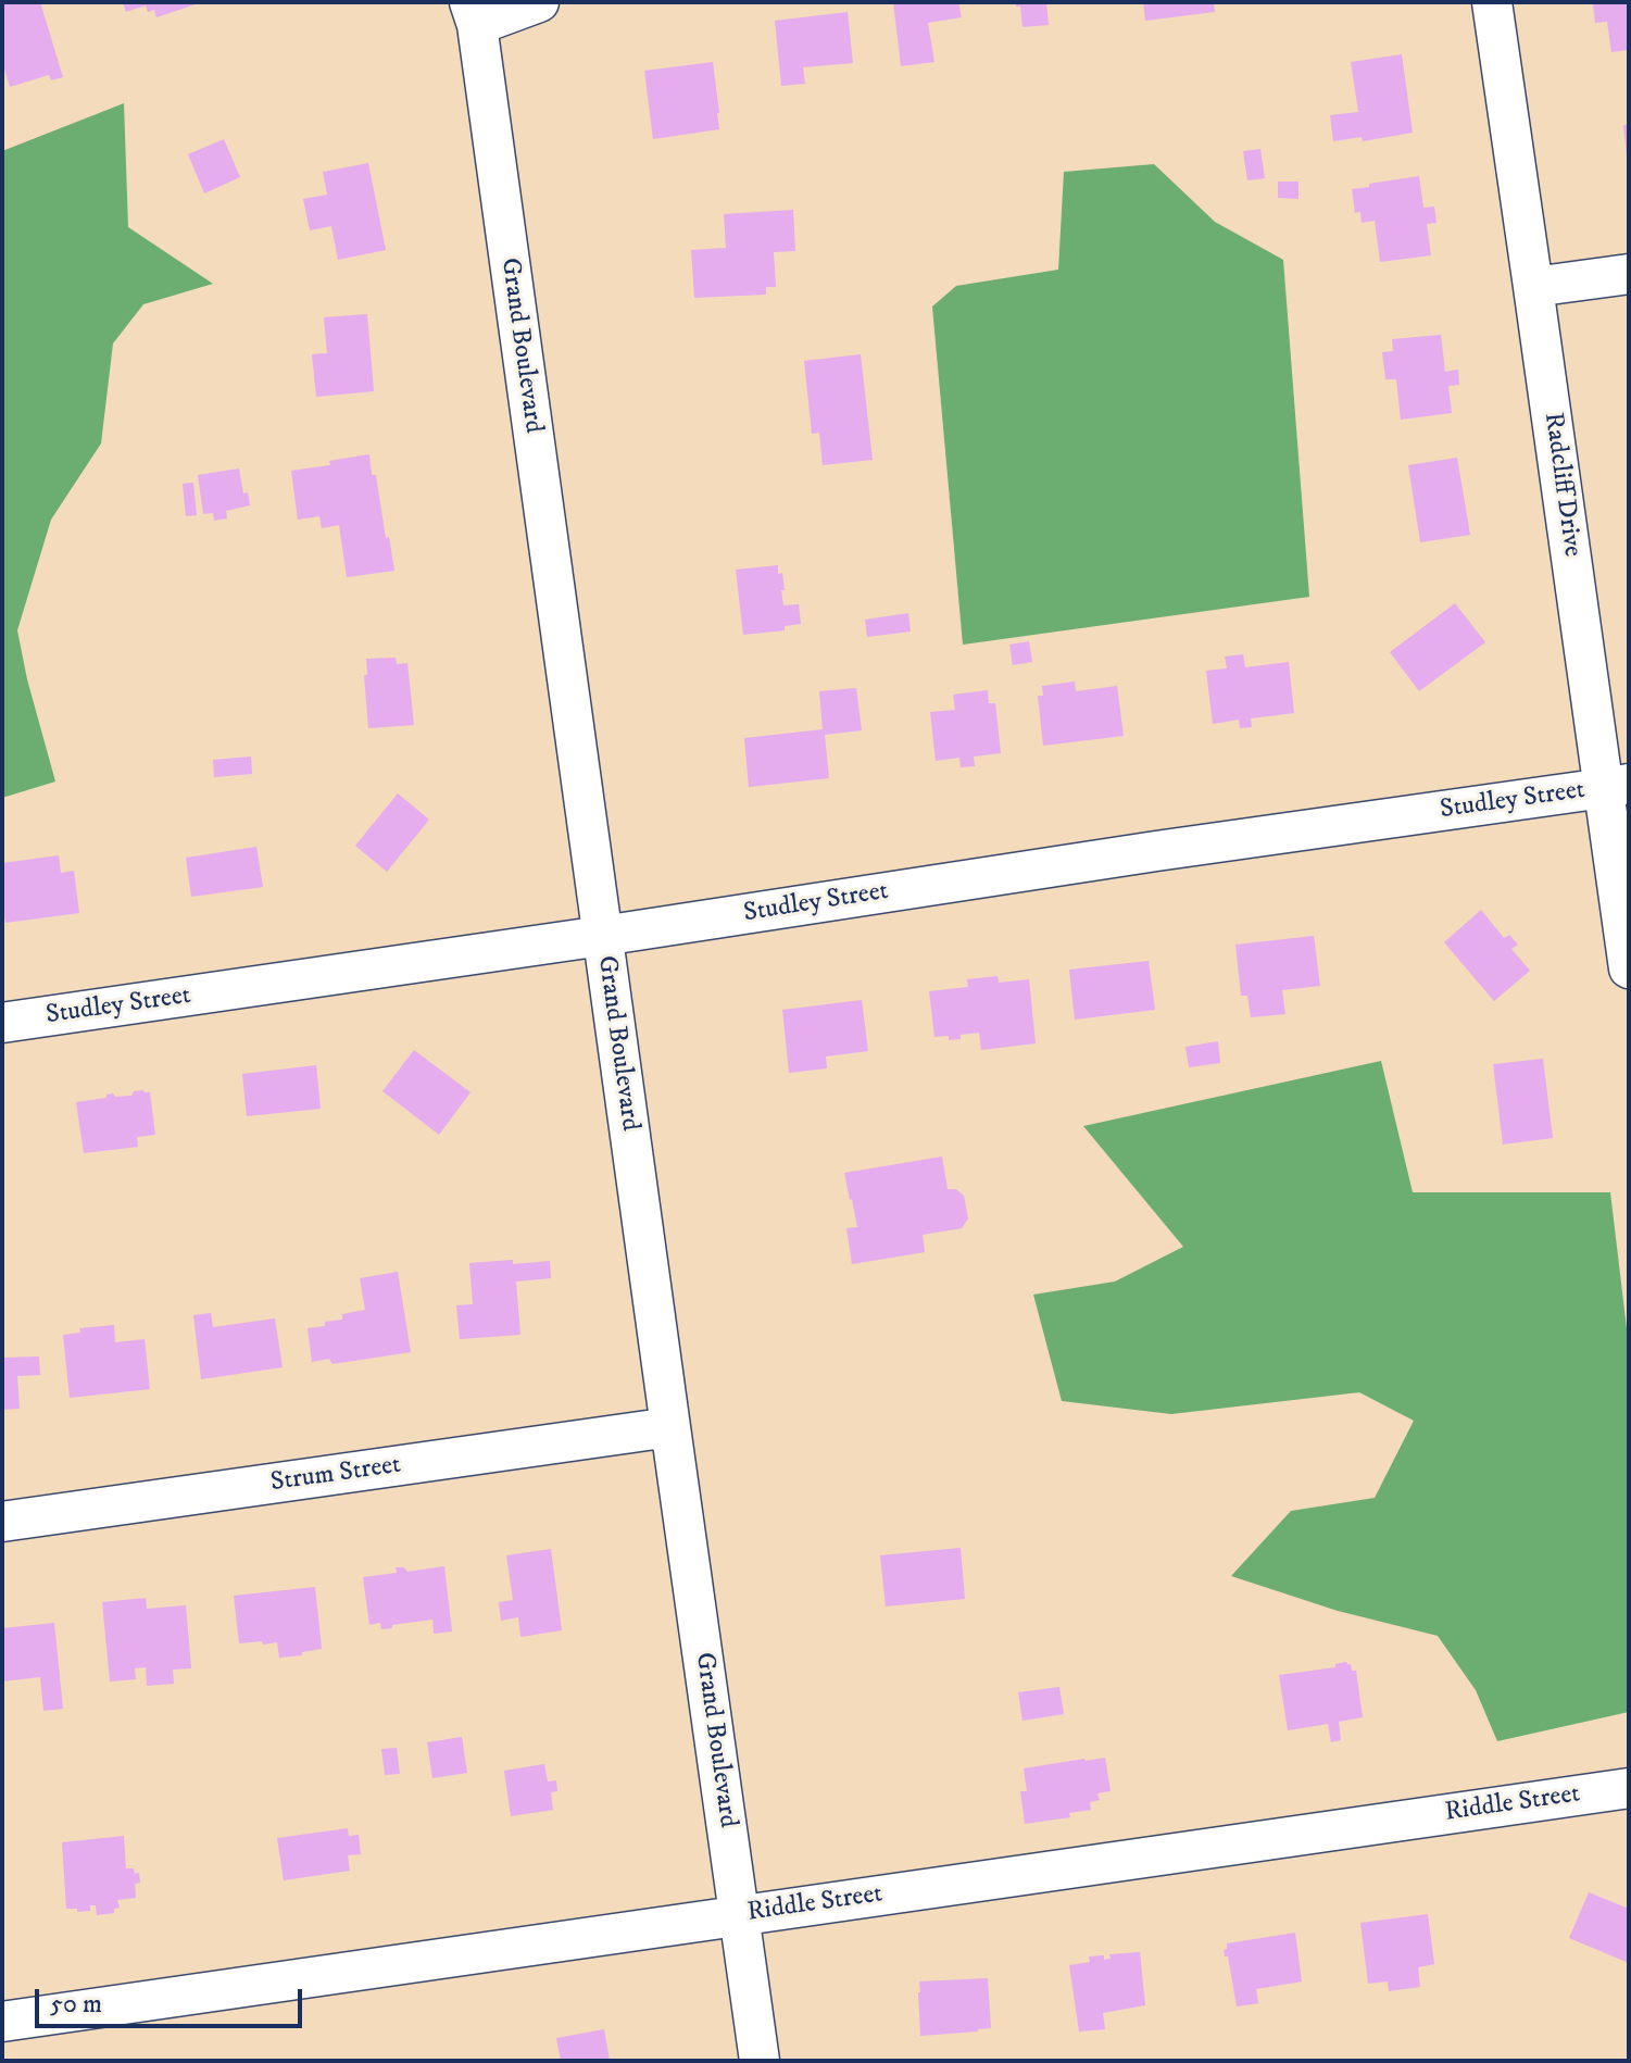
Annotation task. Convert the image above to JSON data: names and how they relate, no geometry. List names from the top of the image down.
{
  "streets": {
    "street": [
      "Grand Boulevard",
      "Radcliff Drive",
      "Studley Street",
      "Strum Street",
      "Riddle Street"
    ]
  },
  "crossings": [
    ["Grand Boulevard", "Studley Street"],
    ["Grand Boulevard", "Strum Street"],
    ["Grand Boulevard", "Riddle Street"],
    ["Radcliff Drive", "Studley Street"]
  ],
  "scale_bar": "50 m"
}
